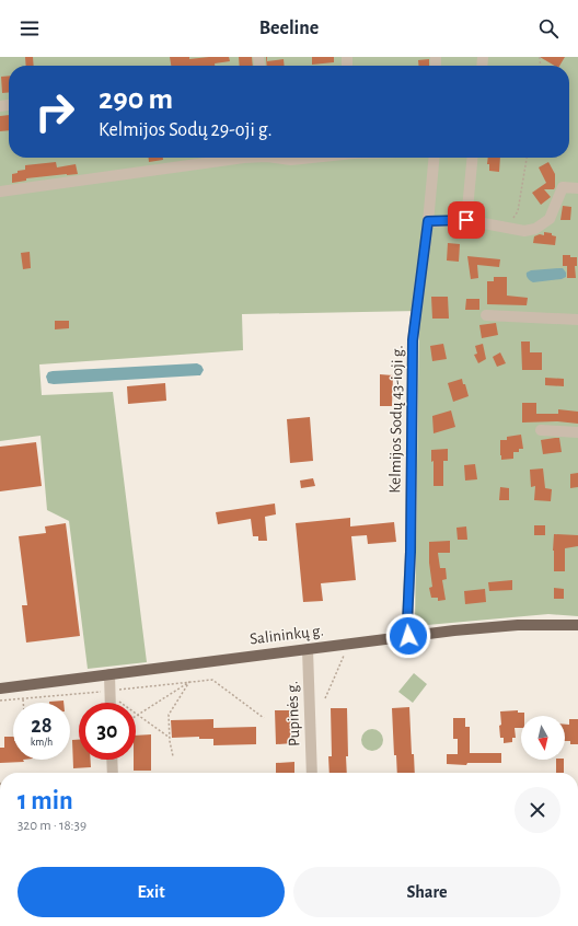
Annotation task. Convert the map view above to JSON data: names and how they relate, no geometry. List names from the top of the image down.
{
  "streets": {
    "main road": ["Salininkų g."],
    "street": ["Kelmijos Sodų 43-ioji g.", "Pupinės g."]
  },
  "crossings": [
    ["Kelmijos Sodų 43-ioji g.", "Salininkų g."],
    ["Salininkų g.", "Pupinės g."]
  ],
  "north": "bottom",
  "page": {
    "header": "Beeline",
    "turn": ["290 m", "Kelmijos Sodų 29-oji g."],
    "speed": "28 km/h",
    "limit": "30",
    "heading": ["1 min", "320 m · 18:39"],
    "buttons": ["Exit", "Share"]
  }
}
